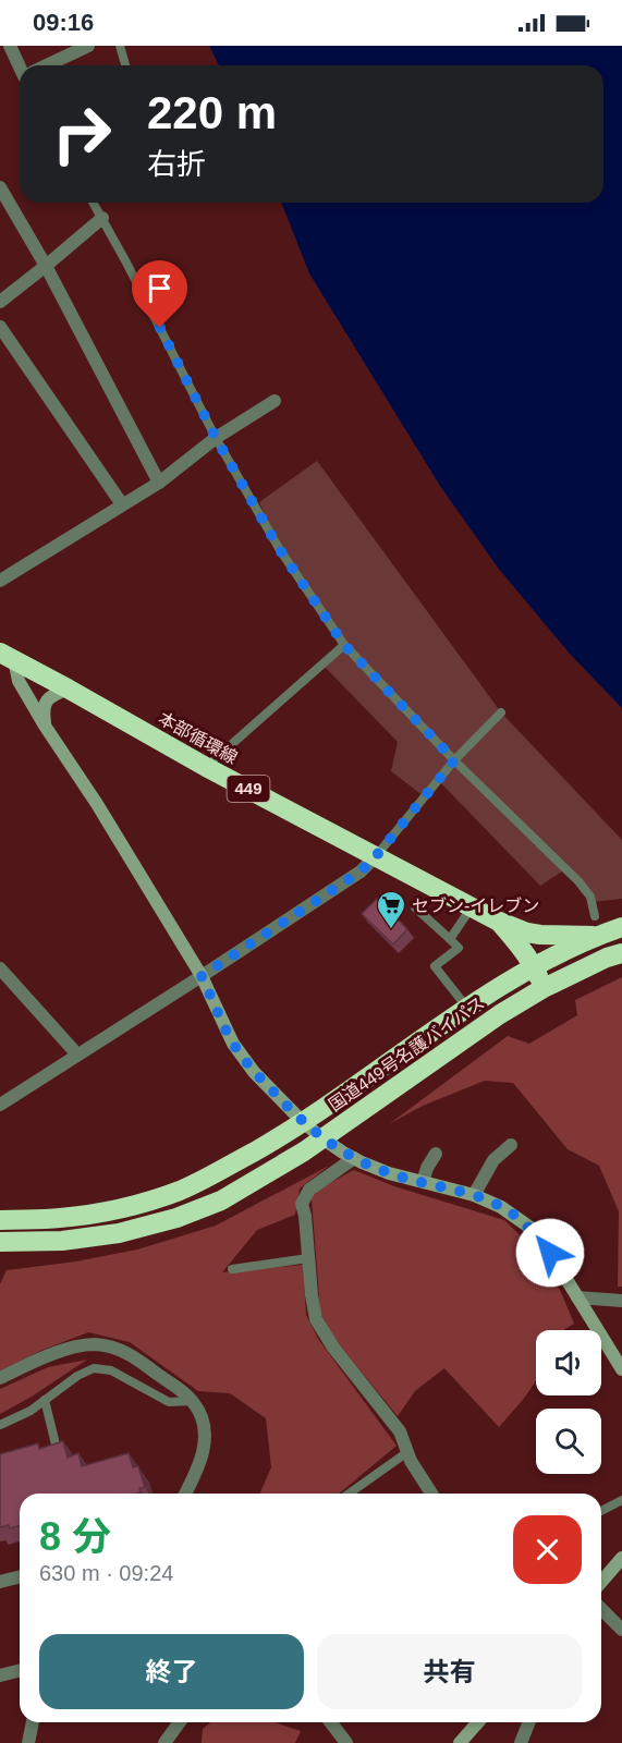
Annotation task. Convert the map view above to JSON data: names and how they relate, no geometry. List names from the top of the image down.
{
  "streets": {
    "highway": ["本部循環線", "449", "国道449号名護バイパス"]
  },
  "crossings": [
    ["本部循環線", "国道449号名護バイパス"]
  ],
  "places": {
    "supermarket": ["セブン-イレブン"]
  },
  "page": {
    "status": "09:16",
    "turn": ["220 m", "右折"],
    "heading": ["8 分", "630 m · 09:24"],
    "buttons": ["終了", "共有"]
  }
}
